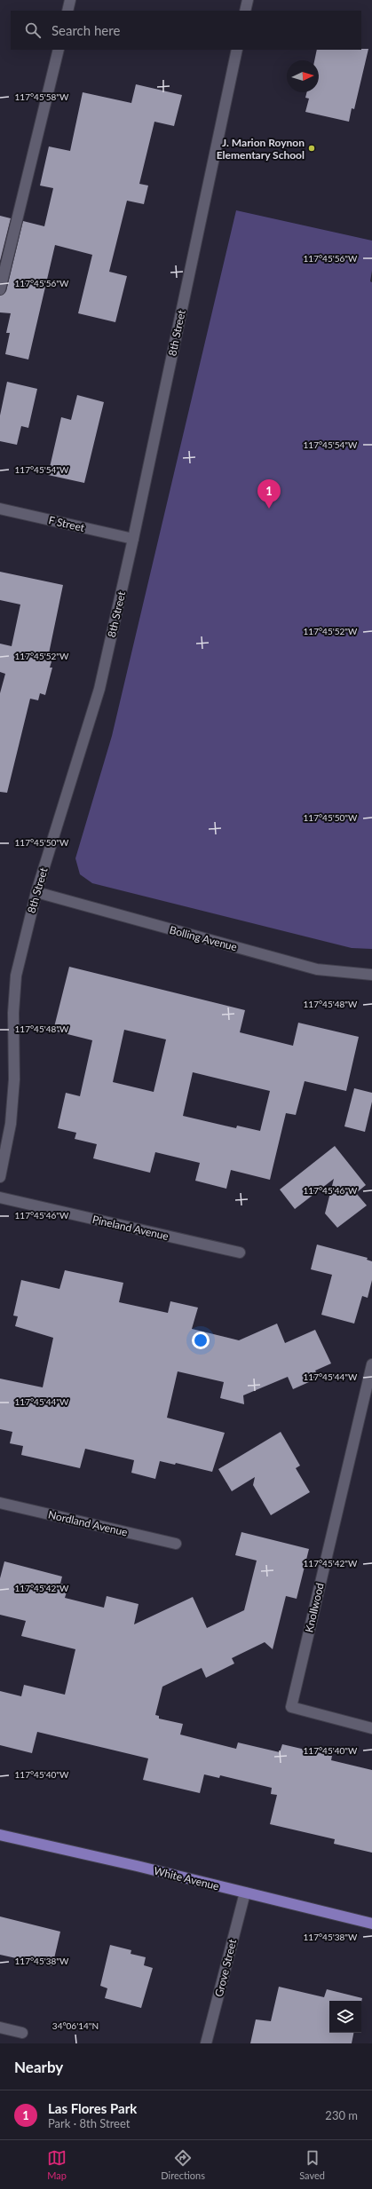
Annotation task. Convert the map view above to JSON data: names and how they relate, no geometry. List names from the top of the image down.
{
  "streets": {
    "main road": ["White Avenue"],
    "street": [
      "8th Street",
      "F Street",
      "Bolling Avenue",
      "Pineland Avenue",
      "Nordland Avenue",
      "Knollwood",
      "Grove Street"
    ]
  },
  "crossings": [
    ["8th Street", "F Street"],
    ["8th Street", "Bolling Avenue"],
    ["White Avenue", "Grove Street"]
  ],
  "places": ["J. Marion Roynon Elementary School"],
  "north": "right",
  "page": {
    "search": "Search here",
    "pins": "1",
    "heading": "Nearby",
    "list": [
      {
        "mark": "1",
        "name": "Las Flores Park",
        "note": "Park · 8th Street",
        "value": "230 m"
      }
    ],
    "nav": ["Map", "Directions", "Saved"]
  },
  "coordinates": [
    "117°45'58\"W",
    "117°45'56\"W",
    "117°45'54\"W",
    "117°45'52\"W",
    "117°45'50\"W",
    "117°45'48\"W",
    "117°45'46\"W",
    "117°45'44\"W",
    "117°45'42\"W",
    "117°45'40\"W",
    "117°45'38\"W",
    "34°06'14\"N"
  ]
}
